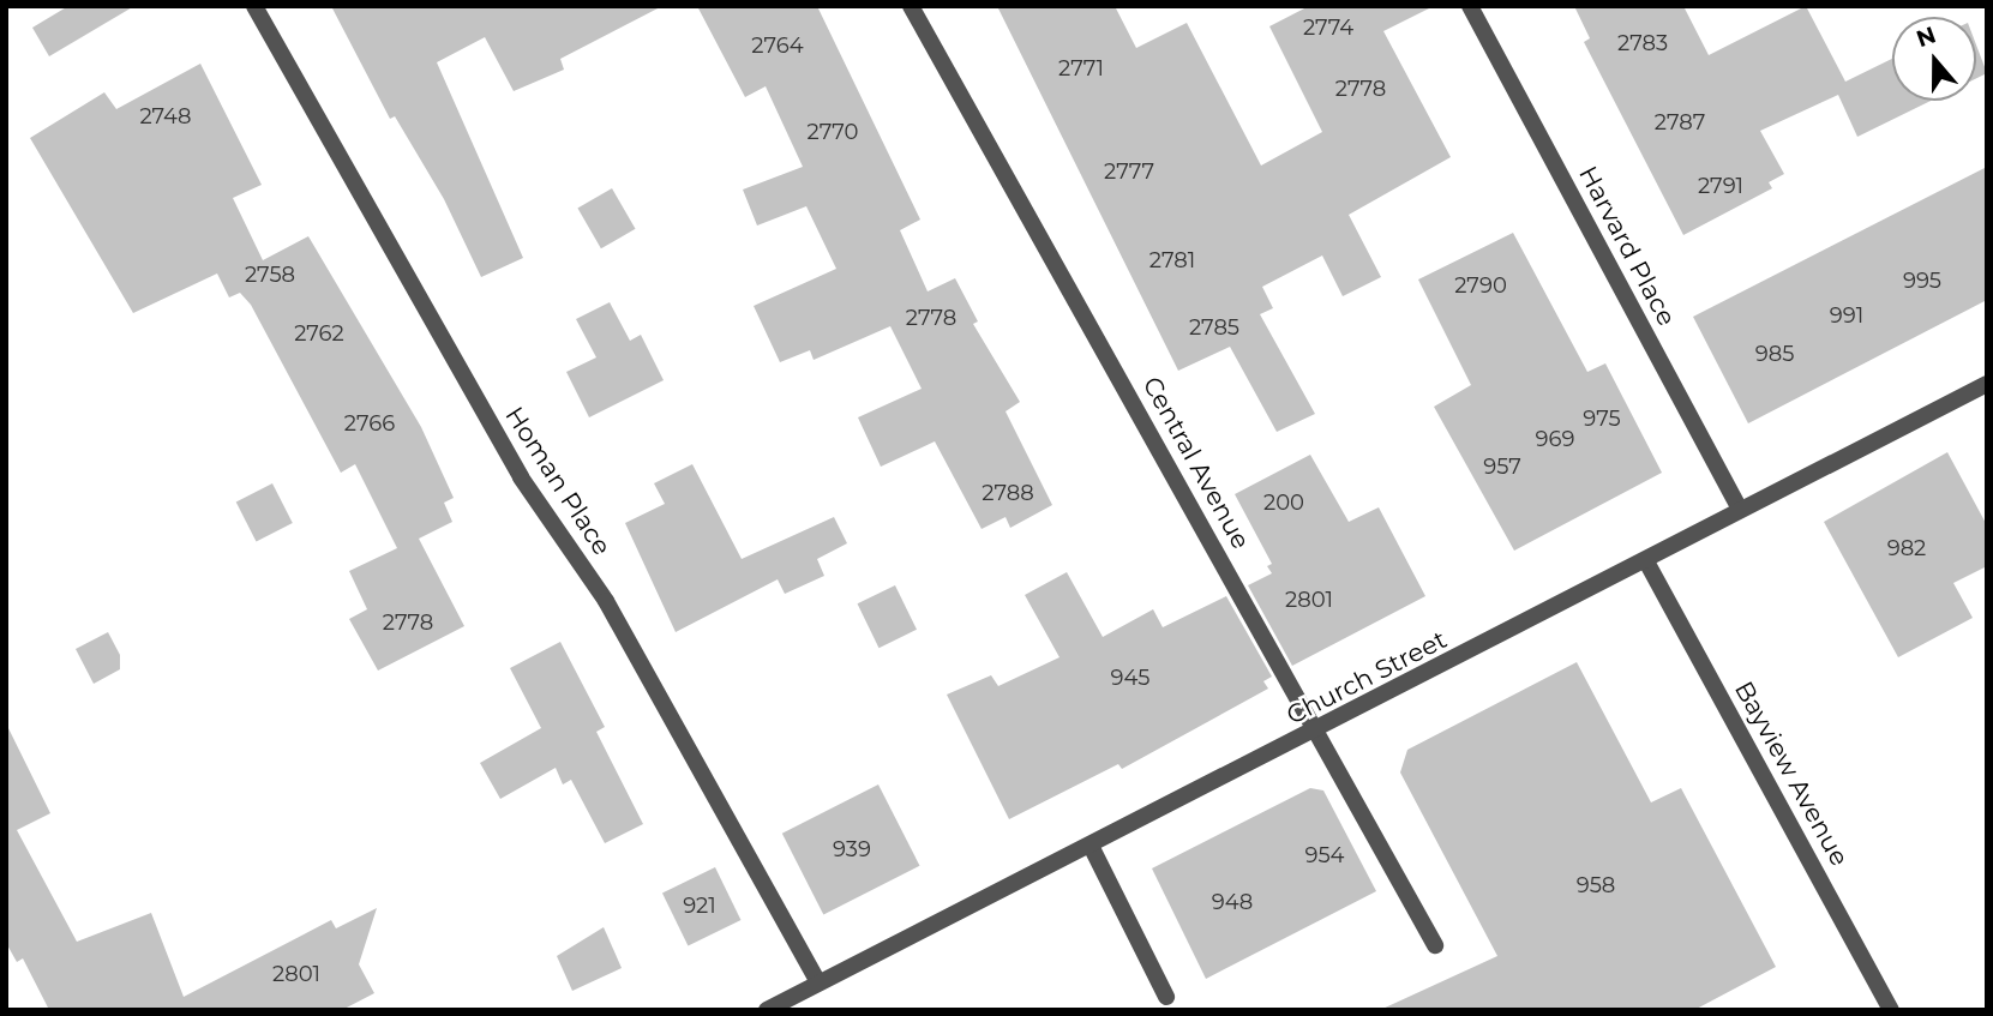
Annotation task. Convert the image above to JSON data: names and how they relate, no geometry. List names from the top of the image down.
{
  "streets": {
    "street": [
      "Harvard Place",
      "Central Avenue",
      "Homan Place",
      "Church Street",
      "Bayview Avenue"
    ]
  },
  "crossings": [
    ["Harvard Place", "Church Street"],
    ["Central Avenue", "Church Street"],
    ["Homan Place", "Church Street"],
    ["Church Street", "Bayview Avenue"]
  ],
  "house_numbers": [
    "2774",
    "2783",
    "2764",
    "2771",
    "2778",
    "2748",
    "2787",
    "2770",
    "2777",
    "2791",
    "2781",
    "2758",
    "995",
    "2790",
    "991",
    "2778",
    "2785",
    "2762",
    "985",
    "975",
    "2766",
    "969",
    "957",
    "2788",
    "200",
    "982",
    "2801",
    "2778",
    "945",
    "939",
    "954",
    "958",
    "948",
    "921",
    "2801"
  ],
  "north": "top"
}
